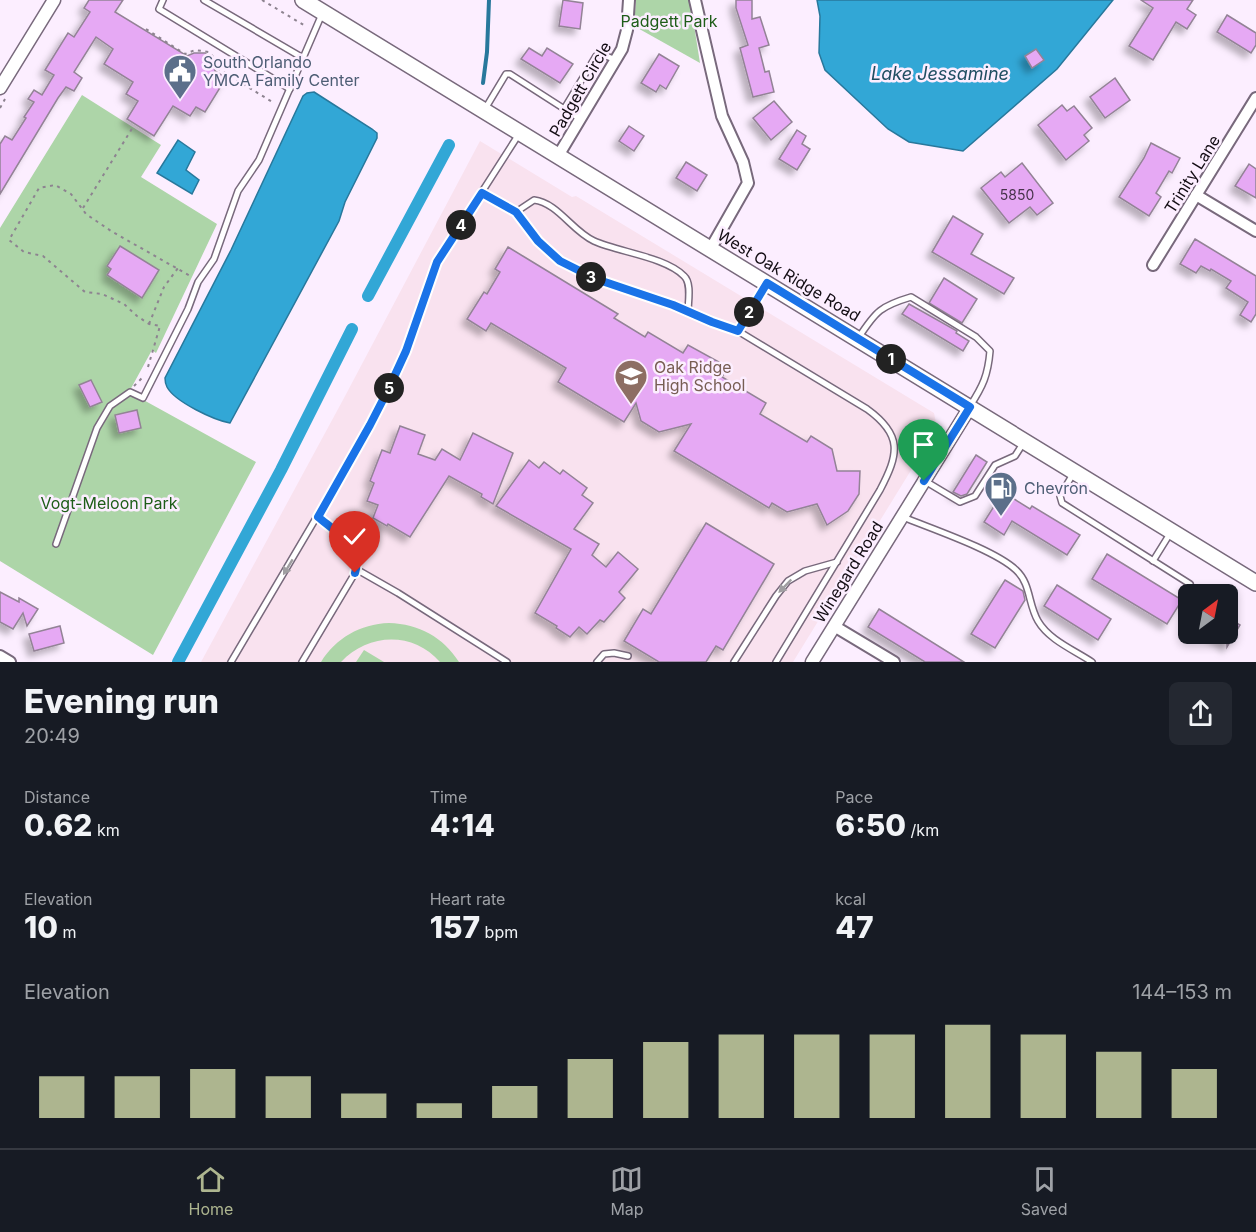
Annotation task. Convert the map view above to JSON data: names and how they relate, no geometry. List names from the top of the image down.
{
  "streets": {
    "main road": ["West Oak Ridge Road"],
    "street": ["Padgett Circle", "Trinity Lane", "Winegard Road"]
  },
  "crossings": [
    ["Padgett Circle", "West Oak Ridge Road"],
    ["West Oak Ridge Road", "Winegard Road"]
  ],
  "water": ["Lake Jessamine"],
  "parks": ["Padgett Park", "Vogt-Meloon Park"],
  "places": {
    "public building": ["South Orlando YMCA Family Center"],
    "school or university": ["Oak Ridge High School"],
    "fuel station": ["Chevron"]
  },
  "house_numbers": ["5850"],
  "north": "top right",
  "page": {
    "pins": [
      "4",
      "3",
      "2",
      "1",
      "5"
    ],
    "heading": ["Evening run", "20:49"],
    "stats": [
      ["Distance", "0.62 km"],
      ["Time", "4:14"],
      ["Pace", "6:50 /km"],
      ["Elevation", "10 m"],
      ["Heart rate", "157 bpm"],
      ["kcal", "47"]
    ],
    "chart": ["Elevation", "144–153 m"],
    "tabs": ["Home", "Map", "Saved"]
  }
}
